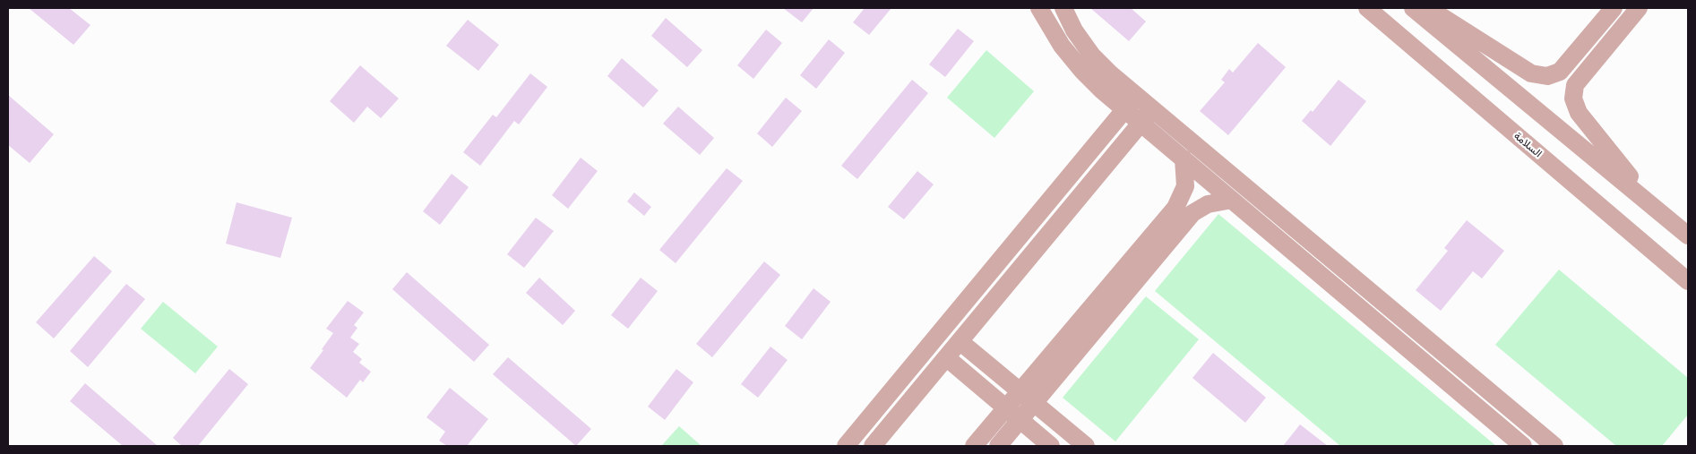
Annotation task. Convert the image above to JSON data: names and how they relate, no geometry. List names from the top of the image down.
{
  "streets": {
    "street": ["السلامة"]
  }
}
